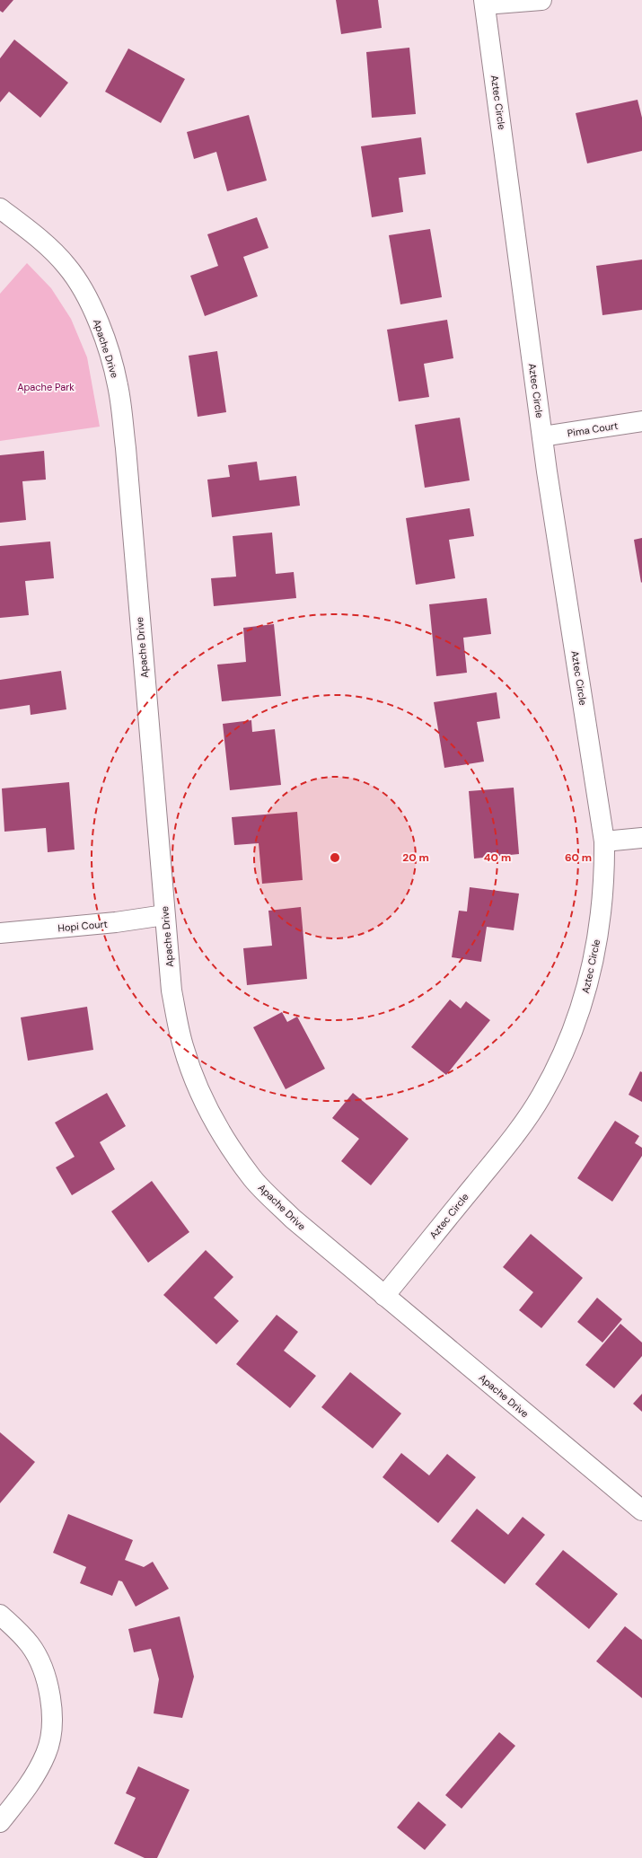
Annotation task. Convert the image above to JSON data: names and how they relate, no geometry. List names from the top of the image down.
{
  "streets": {
    "street": [
      "Aztec Circle",
      "Apache Drive",
      "Pima Court",
      "Hopi Court"
    ]
  },
  "crossings": [
    ["Aztec Circle", "Apache Drive"],
    ["Aztec Circle", "Pima Court"],
    ["Apache Drive", "Hopi Court"]
  ],
  "parks": ["Apache Park"],
  "rings": ["20 m", "40 m", "60 m"]
}
